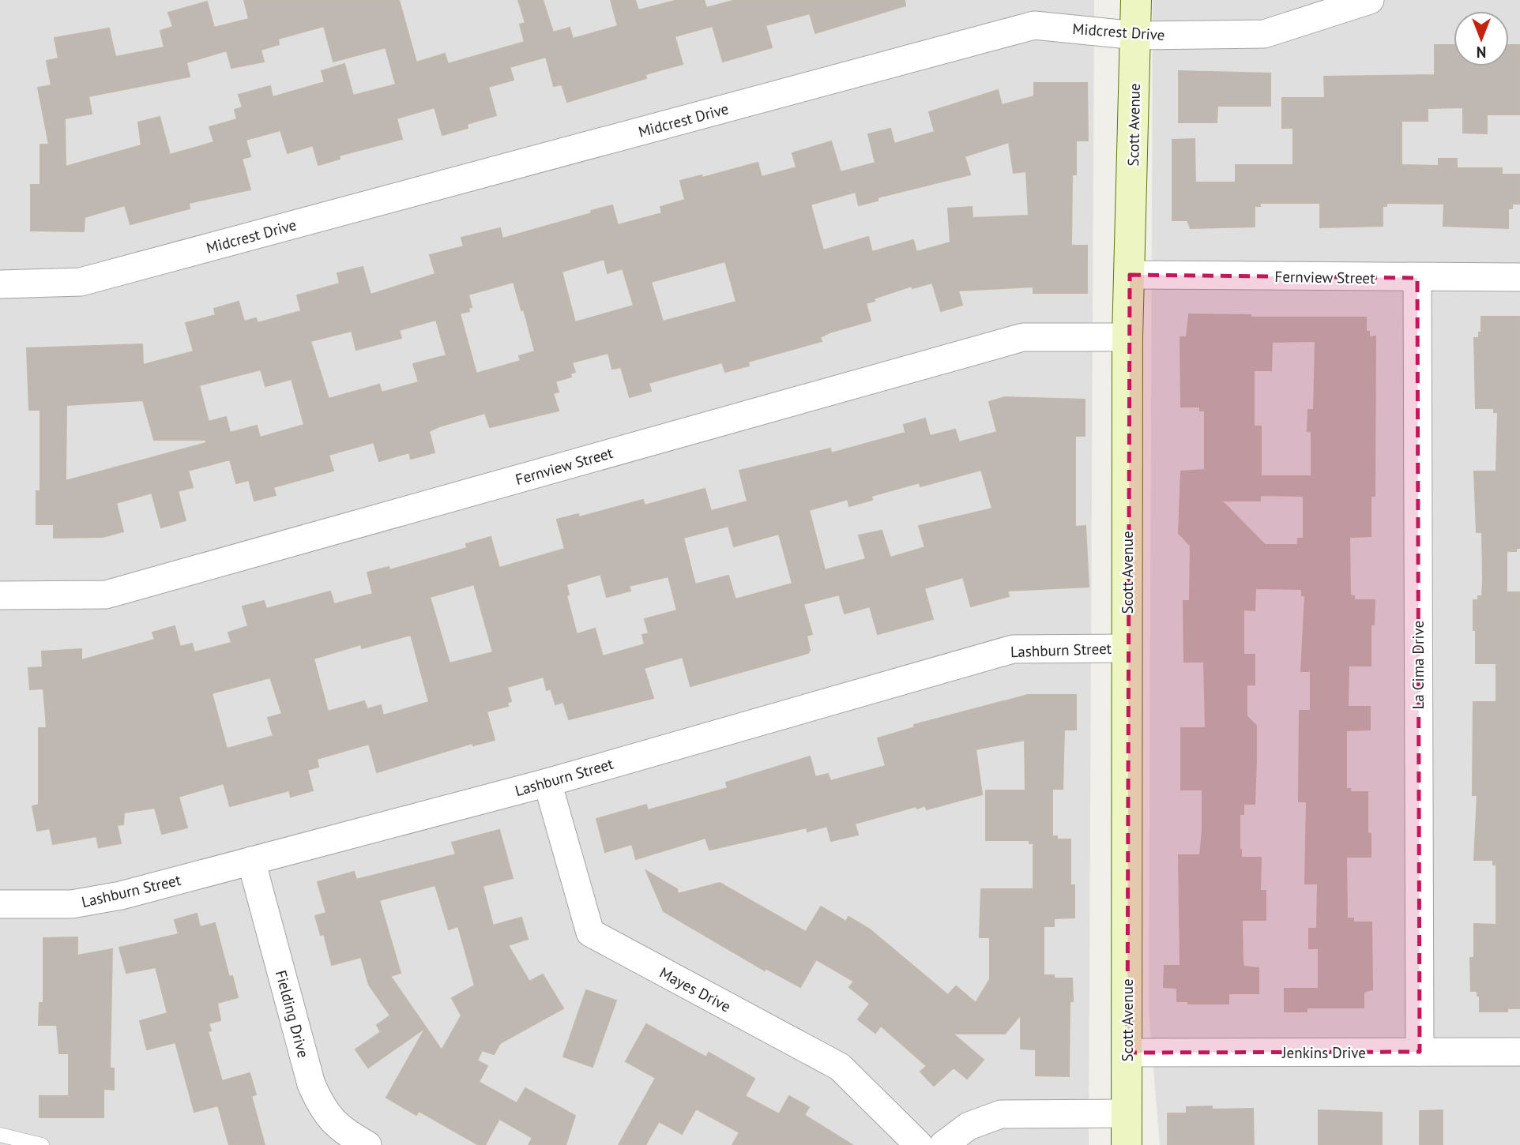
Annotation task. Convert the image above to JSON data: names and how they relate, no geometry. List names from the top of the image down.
{
  "streets": {
    "street": [
      "Midcrest Drive",
      "Scott Avenue",
      "Fernview Street",
      "Lashburn Street",
      "La Cima Drive",
      "Mayes Drive",
      "Fielding Drive",
      "Jenkins Drive"
    ]
  },
  "crossings": [
    ["Midcrest Drive", "Scott Avenue"],
    ["Scott Avenue", "Fernview Street"],
    ["Scott Avenue", "Lashburn Street"],
    ["Scott Avenue", "Jenkins Drive"],
    ["Fernview Street", "La Cima Drive"],
    ["Lashburn Street", "Mayes Drive"],
    ["Lashburn Street", "Fielding Drive"],
    ["La Cima Drive", "Jenkins Drive"]
  ],
  "north": "bottom"
}
